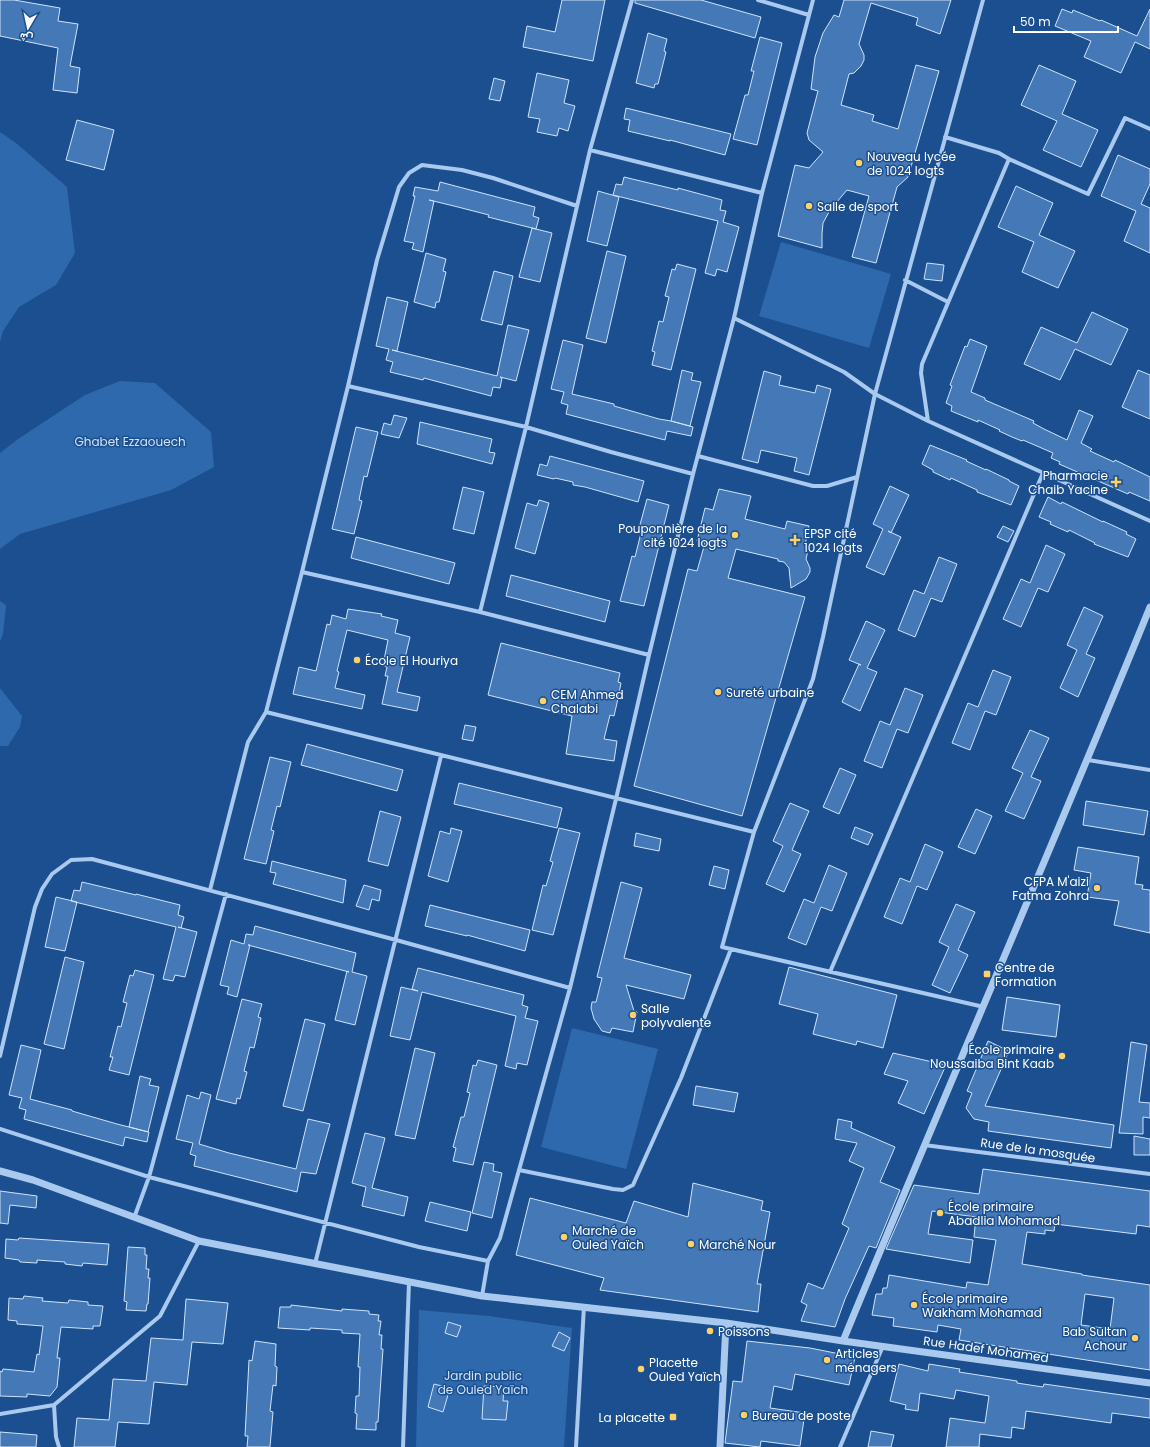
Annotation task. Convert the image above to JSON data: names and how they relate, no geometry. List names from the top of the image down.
{
  "streets": {
    "street": ["Rue de la mosquée", "Rue Hadef Mohamed"]
  },
  "parks": ["Ghabet Ezzaouech", "Jardin public de Ouled Yaïch"],
  "places": {
    "other": [
      "Nouveau lycée de 1024 logts",
      "Salle de sport",
      "Pouponnière de la cité 1024 logts",
      "École El Houriya",
      "Sureté urbaine",
      "CEM Ahmed Chalabi",
      "CFPA M'aizi Fatma Zohra",
      "Salle polyvalente",
      "École primaire Noussaiba Bint Kaab",
      "École primaire Abadlia Mohamad",
      "Marché de Ouled Yaïch",
      "Marché Nour",
      "École primaire Wakham Mohamad",
      "Poissons",
      "Bab Sultan Achour",
      "Articles ménagers",
      "Placette Ouled Yaïch",
      "Bureau de poste"
    ],
    "health": ["Pharmacie Chaib Yacine", "EPSP cité 1024 logts"],
    "transit": ["Centre de Formation", "La placette"]
  },
  "scale_bar": "50 m",
  "north": "bottom"
}
